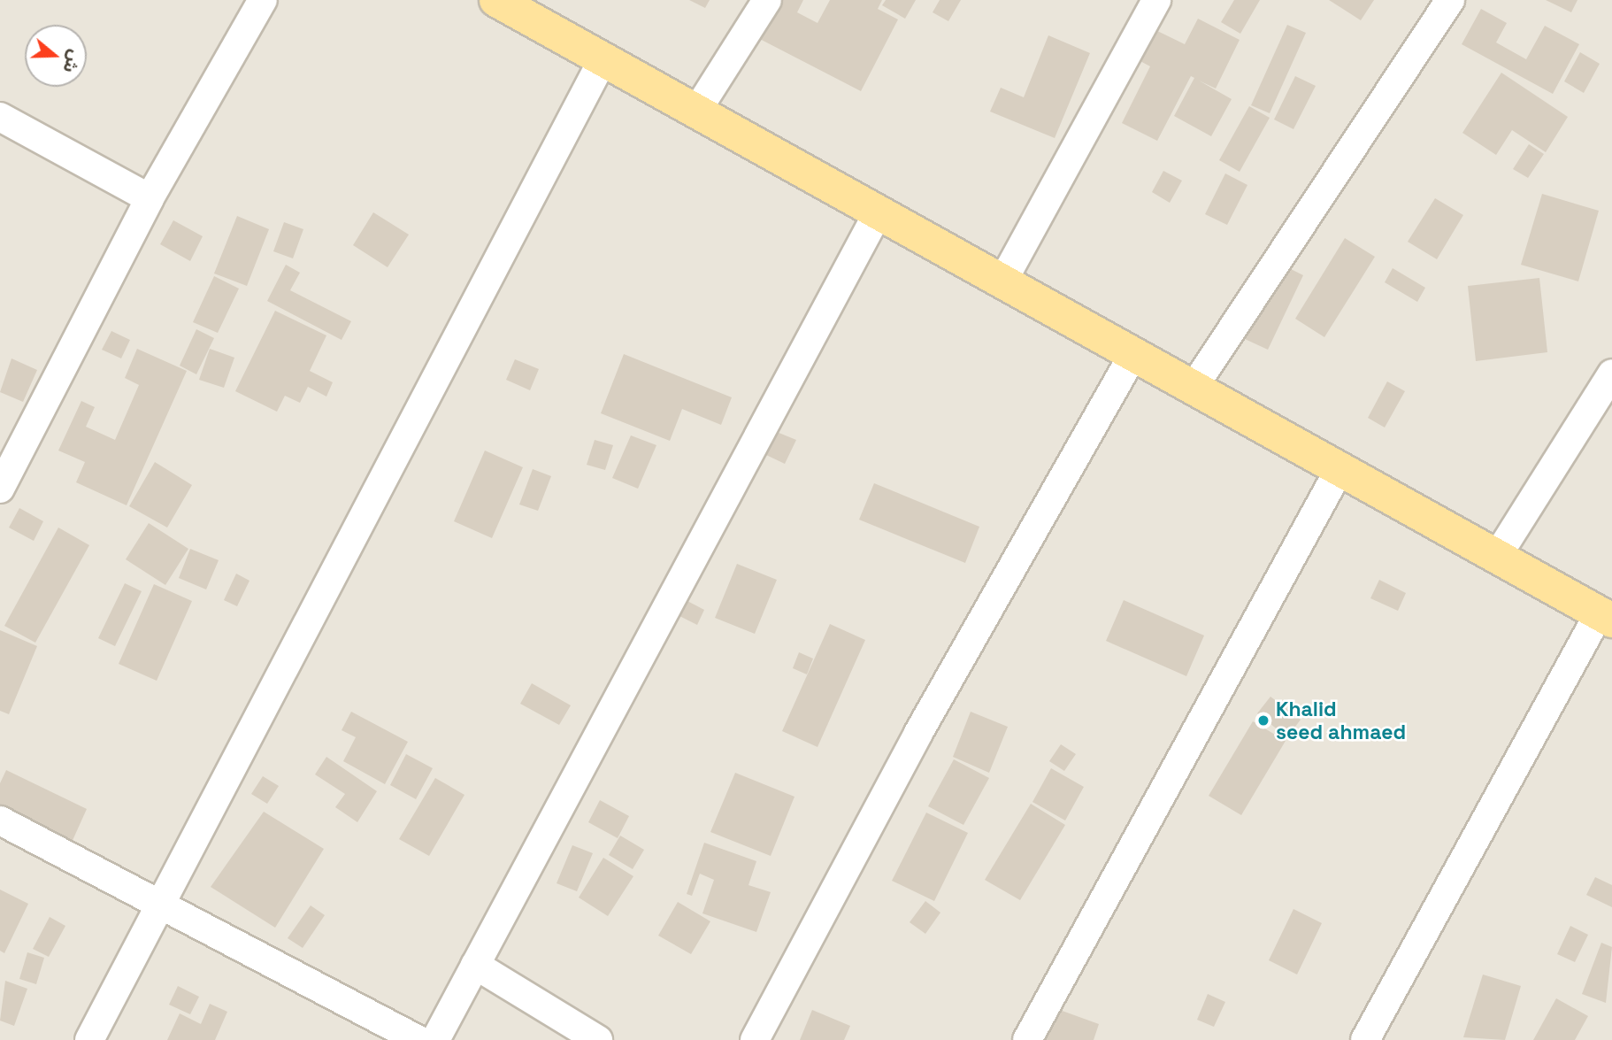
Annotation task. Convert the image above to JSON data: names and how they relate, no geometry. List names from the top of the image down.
{
  "places": ["Khalid seed ahmaed"],
  "north": "right"
}
